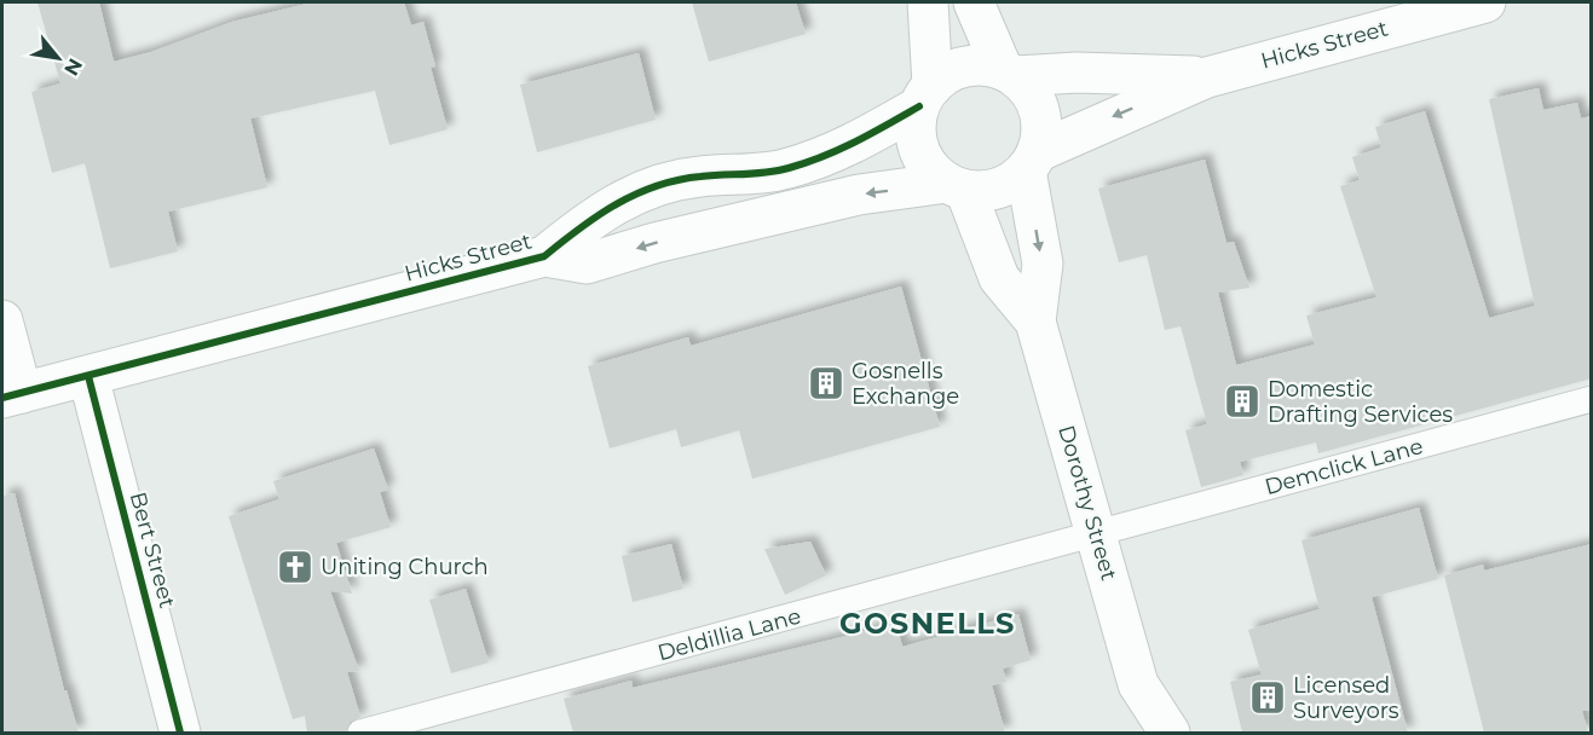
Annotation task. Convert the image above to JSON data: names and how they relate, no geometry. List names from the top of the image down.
{
  "streets": {
    "main road": ["Hicks Street", "Dorothy Street", "Bert Street"],
    "lane": ["Demclick Lane", "Deldillia Lane"]
  },
  "crossings": [
    ["Hicks Street", "Dorothy Street"],
    ["Hicks Street", "Bert Street"],
    ["Demclick Lane", "Dorothy Street"],
    ["Demclick Lane", "Deldillia Lane"],
    ["Dorothy Street", "Deldillia Lane"]
  ],
  "districts": ["GOSNELLS"],
  "places": {
    "building": ["Gosnells Exchange", "Domestic Drafting Services", "Licensed Surveyors"],
    "church": ["Uniting Church"]
  },
  "north": "bottom right"
}
